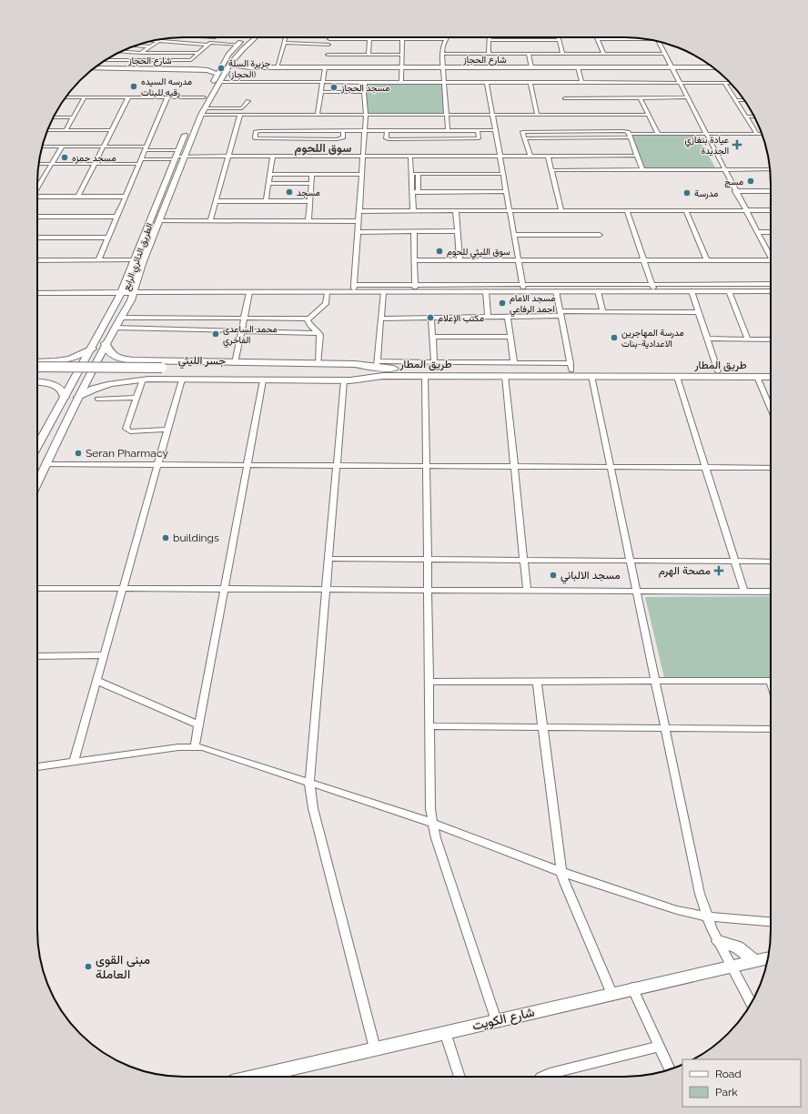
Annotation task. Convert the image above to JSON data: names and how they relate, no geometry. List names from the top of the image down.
{
  "streets": {
    "highway": ["جسر الليثي", "طريق المطار"],
    "main road": ["شارع الحجاز", "الطريق الدائري الرابع", "شارع الكويت"]
  },
  "crossings": [
    ["شارع الحجاز", "الطريق الدائري الرابع"],
    ["الطريق الدائري الرابع", "طريق المطار"],
    ["جسر الليثي", "طريق المطار"]
  ],
  "districts": ["سوق اللحوم"],
  "places": {
    "other": [
      "جزيرة السلة (الحجاز)",
      "مدرسه السيده رقيه للبنات",
      "مسجد الحجاز",
      "مسجد حمزه",
      "مسج",
      "مسجد",
      "مدرسة",
      "سوق الليثي للحوم",
      "مسجد الامام احمد الرفاعي",
      "مكتب الإعلام",
      "محمد الساعدى الفاخري",
      "مدرسة المهاجرين الاعدادية-بنات",
      "Seran Pharmacy",
      "buildings",
      "مسجد الالباني",
      "مبنى القوى العاملة"
    ],
    "health": ["عيادة بنغازي الجديدة", "مصحة الهرم"]
  },
  "legend": ["Road", "Park"]
}
